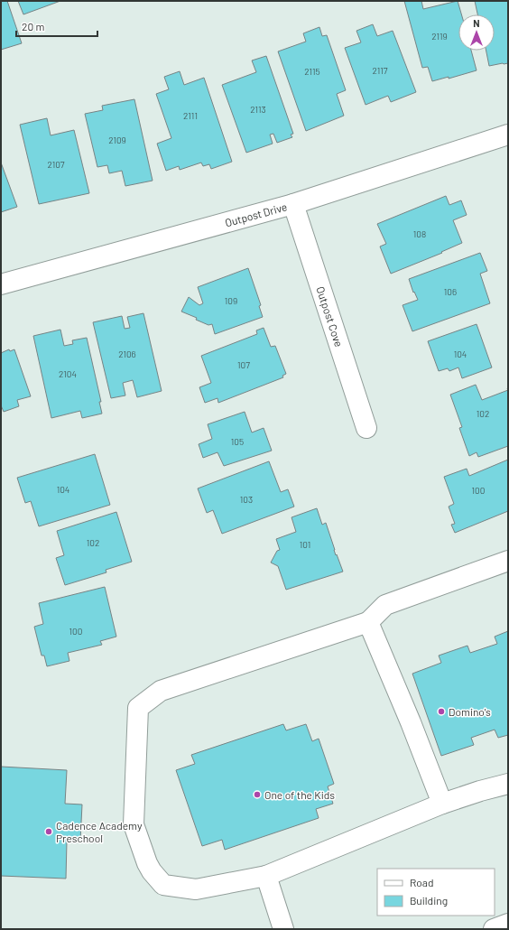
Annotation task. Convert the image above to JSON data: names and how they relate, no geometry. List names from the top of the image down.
{
  "streets": {
    "street": ["Outpost Drive", "Outpost Cove"]
  },
  "crossings": [
    ["Outpost Drive", "Outpost Cove"]
  ],
  "places": ["Domino's", "One of the Kids", "Cadence Academy Preschool"],
  "house_numbers": [
    "2119",
    "2117",
    "2115",
    "2113",
    "2111",
    "2109",
    "2107",
    "108",
    "106",
    "109",
    "2106",
    "104",
    "107",
    "2104",
    "102",
    "105",
    "104",
    "100",
    "103",
    "102",
    "101",
    "100"
  ],
  "legend": ["Road", "Building"],
  "scale_bar": "20 m",
  "north": "top"
}
